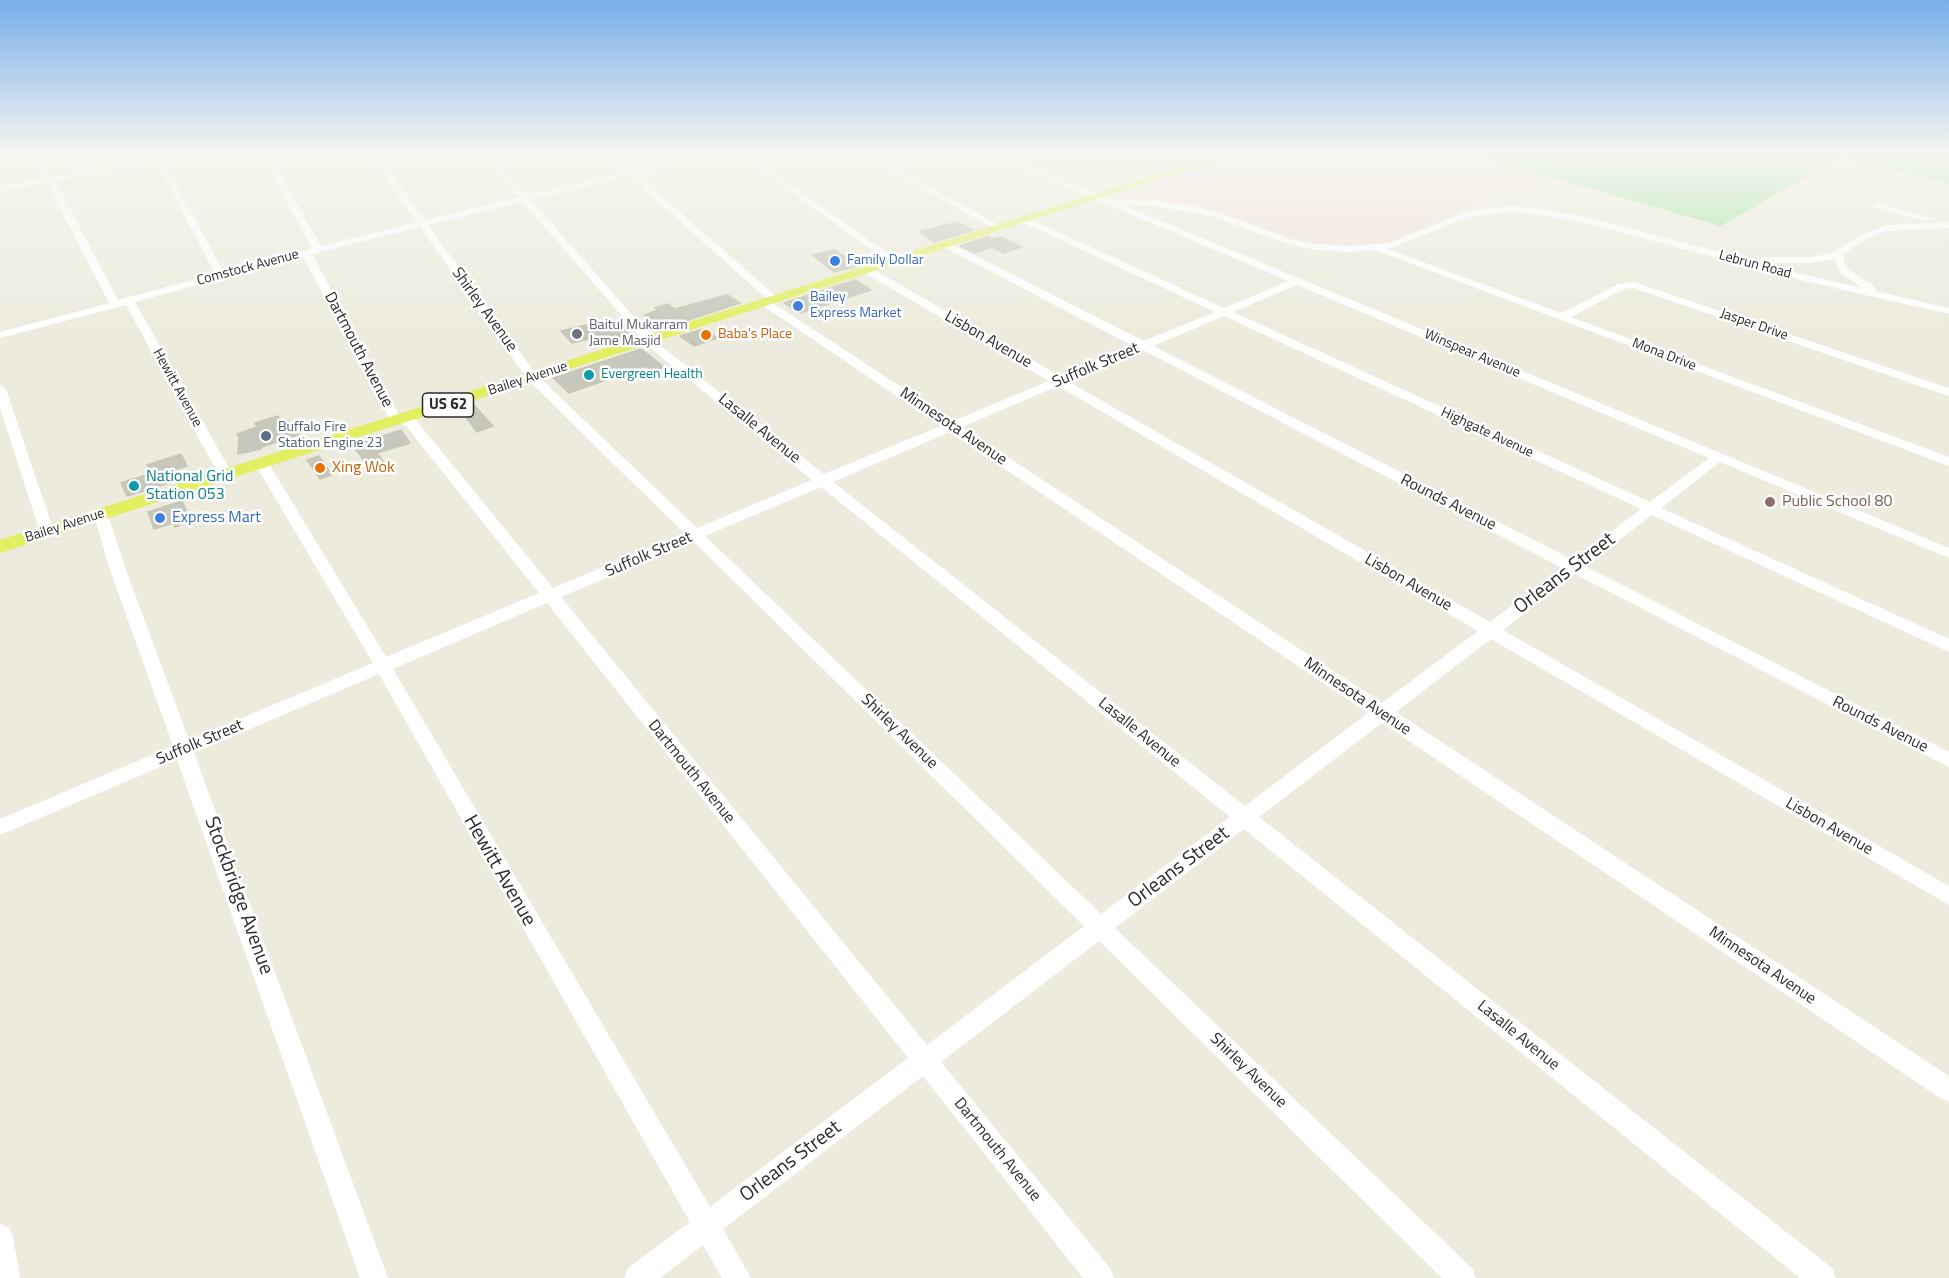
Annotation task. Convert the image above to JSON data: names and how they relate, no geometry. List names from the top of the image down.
{
  "streets": {
    "main road": ["Bailey Avenue", "US 62"],
    "street": [
      "Lebrun Road",
      "Comstock Avenue",
      "Shirley Avenue",
      "Jasper Drive",
      "Lisbon Avenue",
      "Dartmouth Avenue",
      "Winspear Avenue",
      "Mona Drive",
      "Suffolk Street",
      "Hewitt Avenue",
      "Minnesota Avenue",
      "Lasalle Avenue",
      "Highgate Avenue",
      "Rounds Avenue",
      "Orleans Street",
      "Stockbridge Avenue"
    ]
  },
  "crossings": [
    ["Lebrun Road", "Mona Drive"],
    ["Comstock Avenue", "Shirley Avenue"],
    ["Comstock Avenue", "Dartmouth Avenue"],
    ["Comstock Avenue", "Hewitt Avenue"],
    ["Shirley Avenue", "Suffolk Street"],
    ["Shirley Avenue", "Bailey Avenue"],
    ["Shirley Avenue", "Orleans Street"],
    ["Jasper Drive", "Mona Drive"],
    ["Lisbon Avenue", "Suffolk Street"],
    ["Lisbon Avenue", "Bailey Avenue"],
    ["Lisbon Avenue", "Orleans Street"],
    ["Dartmouth Avenue", "Suffolk Street"],
    ["Dartmouth Avenue", "Bailey Avenue"],
    ["Dartmouth Avenue", "Orleans Street"],
    ["Winspear Avenue", "Suffolk Street"],
    ["Winspear Avenue", "Orleans Street"],
    ["Suffolk Street", "Hewitt Avenue"],
    ["Suffolk Street", "Minnesota Avenue"],
    ["Suffolk Street", "Lasalle Avenue"],
    ["Suffolk Street", "Highgate Avenue"],
    ["Suffolk Street", "Rounds Avenue"],
    ["Suffolk Street", "Stockbridge Avenue"],
    ["Bailey Avenue", "Hewitt Avenue"],
    ["Bailey Avenue", "Minnesota Avenue"],
    ["Bailey Avenue", "Lasalle Avenue"],
    ["Bailey Avenue", "Highgate Avenue"],
    ["Bailey Avenue", "Rounds Avenue"],
    ["Bailey Avenue", "Stockbridge Avenue"],
    ["Hewitt Avenue", "Orleans Street"],
    ["Minnesota Avenue", "Orleans Street"],
    ["Lasalle Avenue", "Orleans Street"],
    ["Highgate Avenue", "Orleans Street"],
    ["Rounds Avenue", "Orleans Street"]
  ],
  "places": [
    "Family Dollar",
    "Bailey Express Market",
    "Baitul Mukarram Jame Masjid",
    "Baba's Place",
    "Evergreen Health",
    "Buffalo Fire Station Engine 23",
    "Xing Wok",
    "National Grid Station 053",
    "Public School 80",
    "Express Mart"
  ]
}
